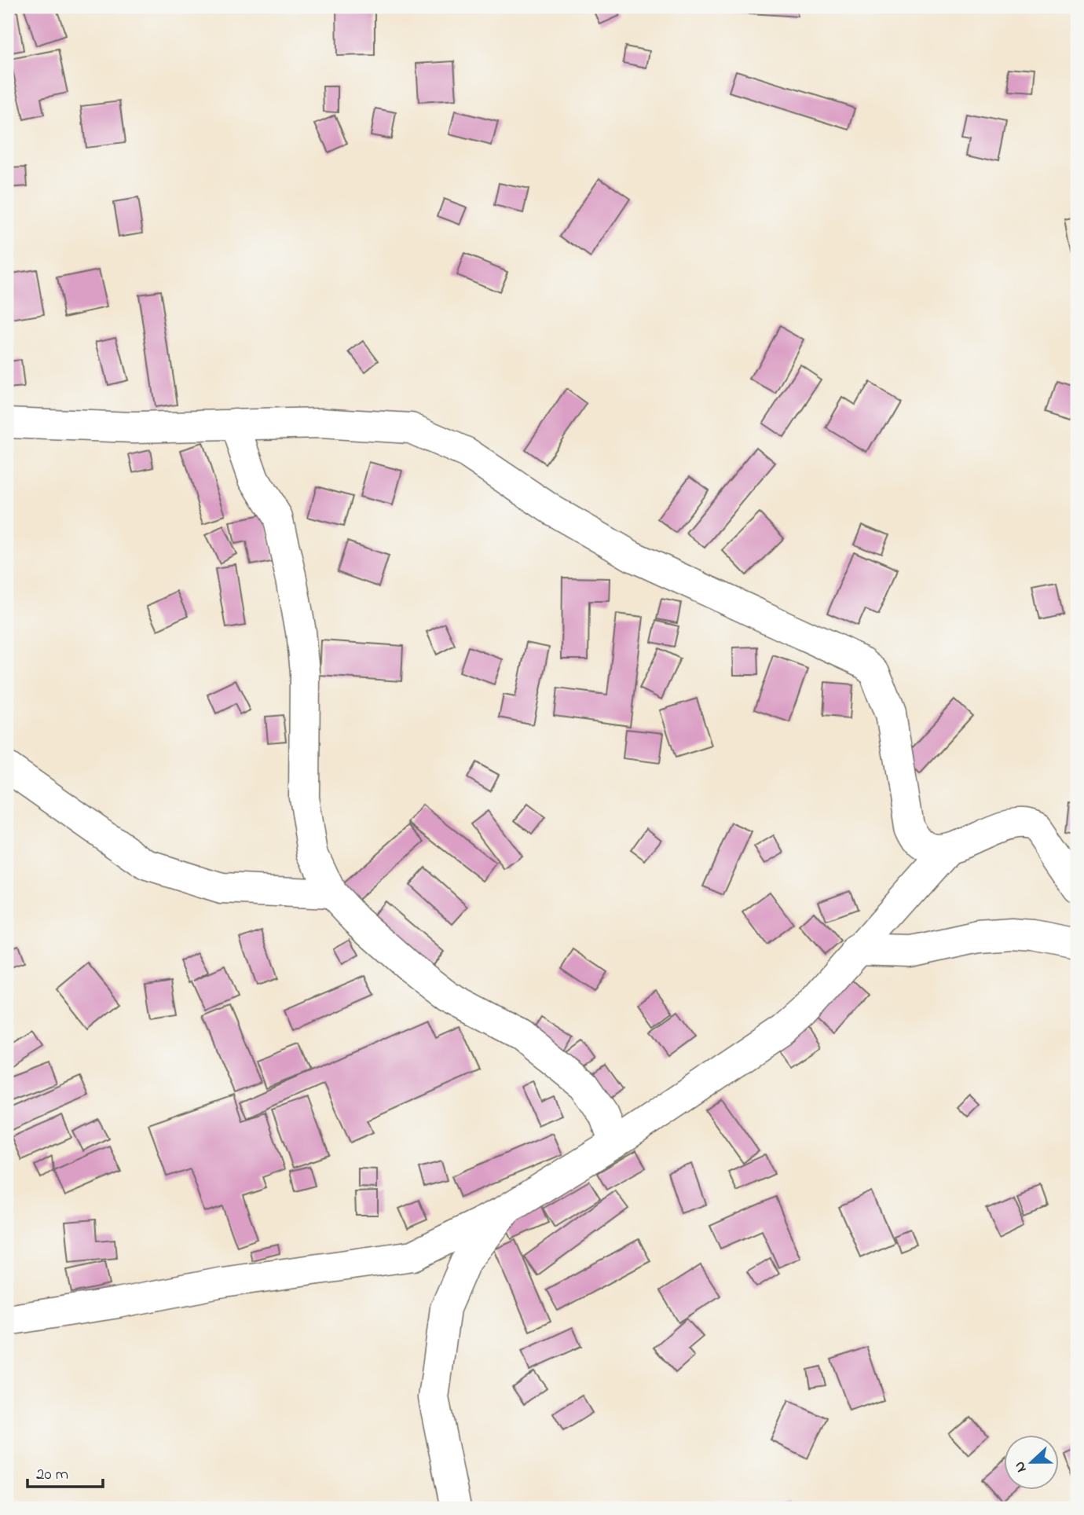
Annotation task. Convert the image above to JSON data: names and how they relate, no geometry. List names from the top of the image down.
{
  "scale_bar": "20 m",
  "north": "left"
}
